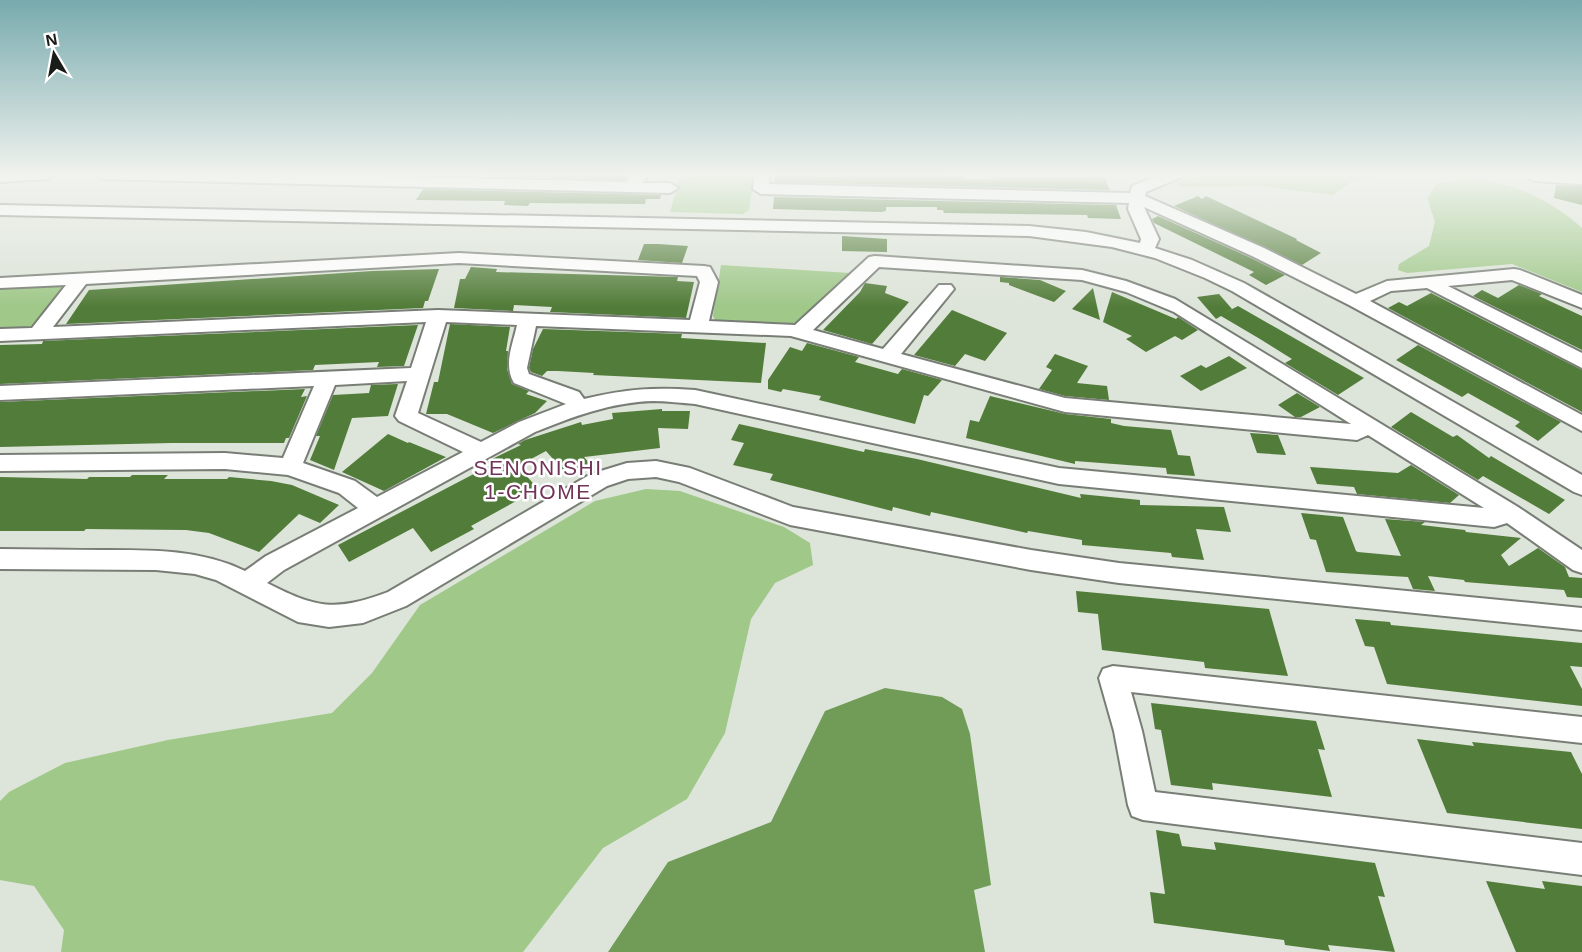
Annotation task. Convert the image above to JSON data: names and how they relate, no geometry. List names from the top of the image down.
{
  "districts": ["SENONISHI 1-CHOME"],
  "north": "top"
}
